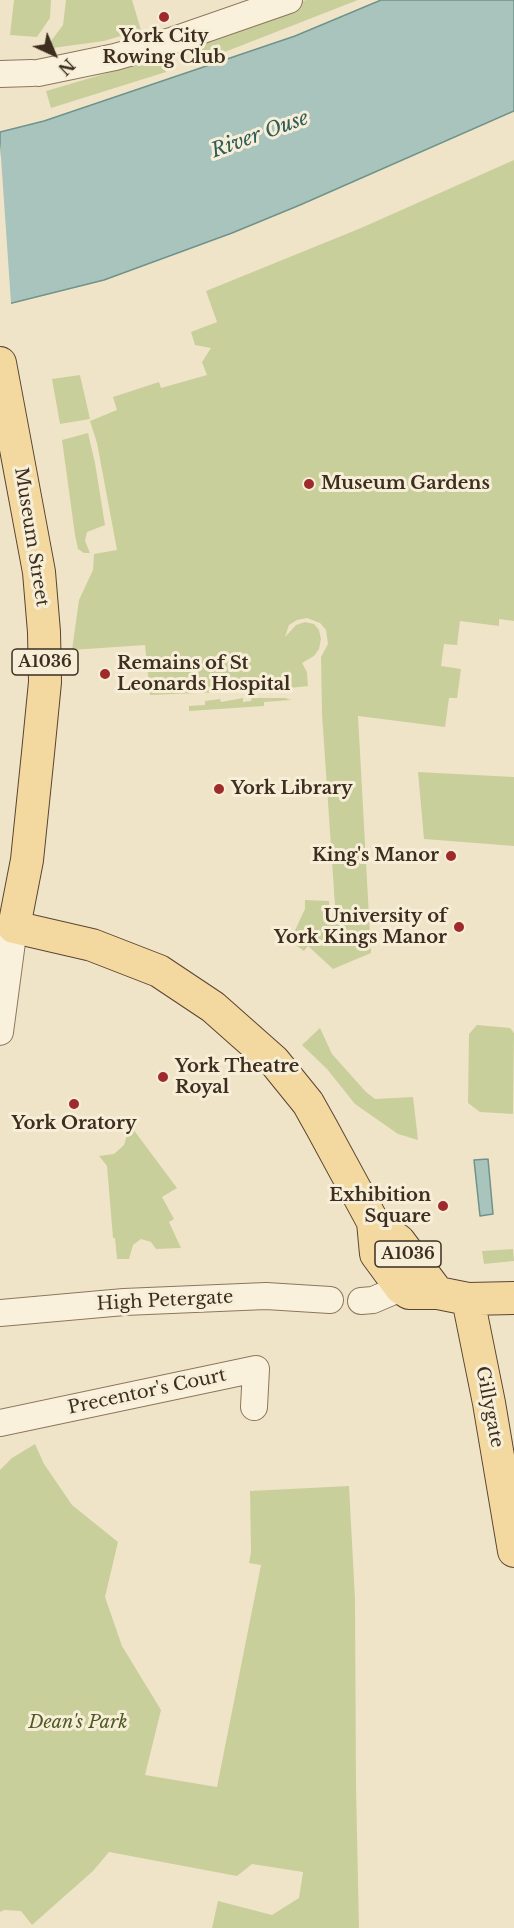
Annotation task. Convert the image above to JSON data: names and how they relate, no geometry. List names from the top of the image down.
{
  "streets": {
    "main road": ["Museum Street", "A1036", "Gillygate"],
    "street": ["High Petergate", "Precentor's Court"]
  },
  "crossings": [
    ["Museum Street", "A1036"],
    ["A1036", "Gillygate"]
  ],
  "water": ["River Ouse"],
  "parks": ["Dean's Park"],
  "places": [
    "York City Rowing Club",
    "Museum Gardens",
    "Remains of St Leonards Hospital",
    "York Library",
    "King's Manor",
    "University of York Kings Manor",
    "York Theatre Royal",
    "York Oratory",
    "Exhibition Square"
  ],
  "north": "bottom right"
}
